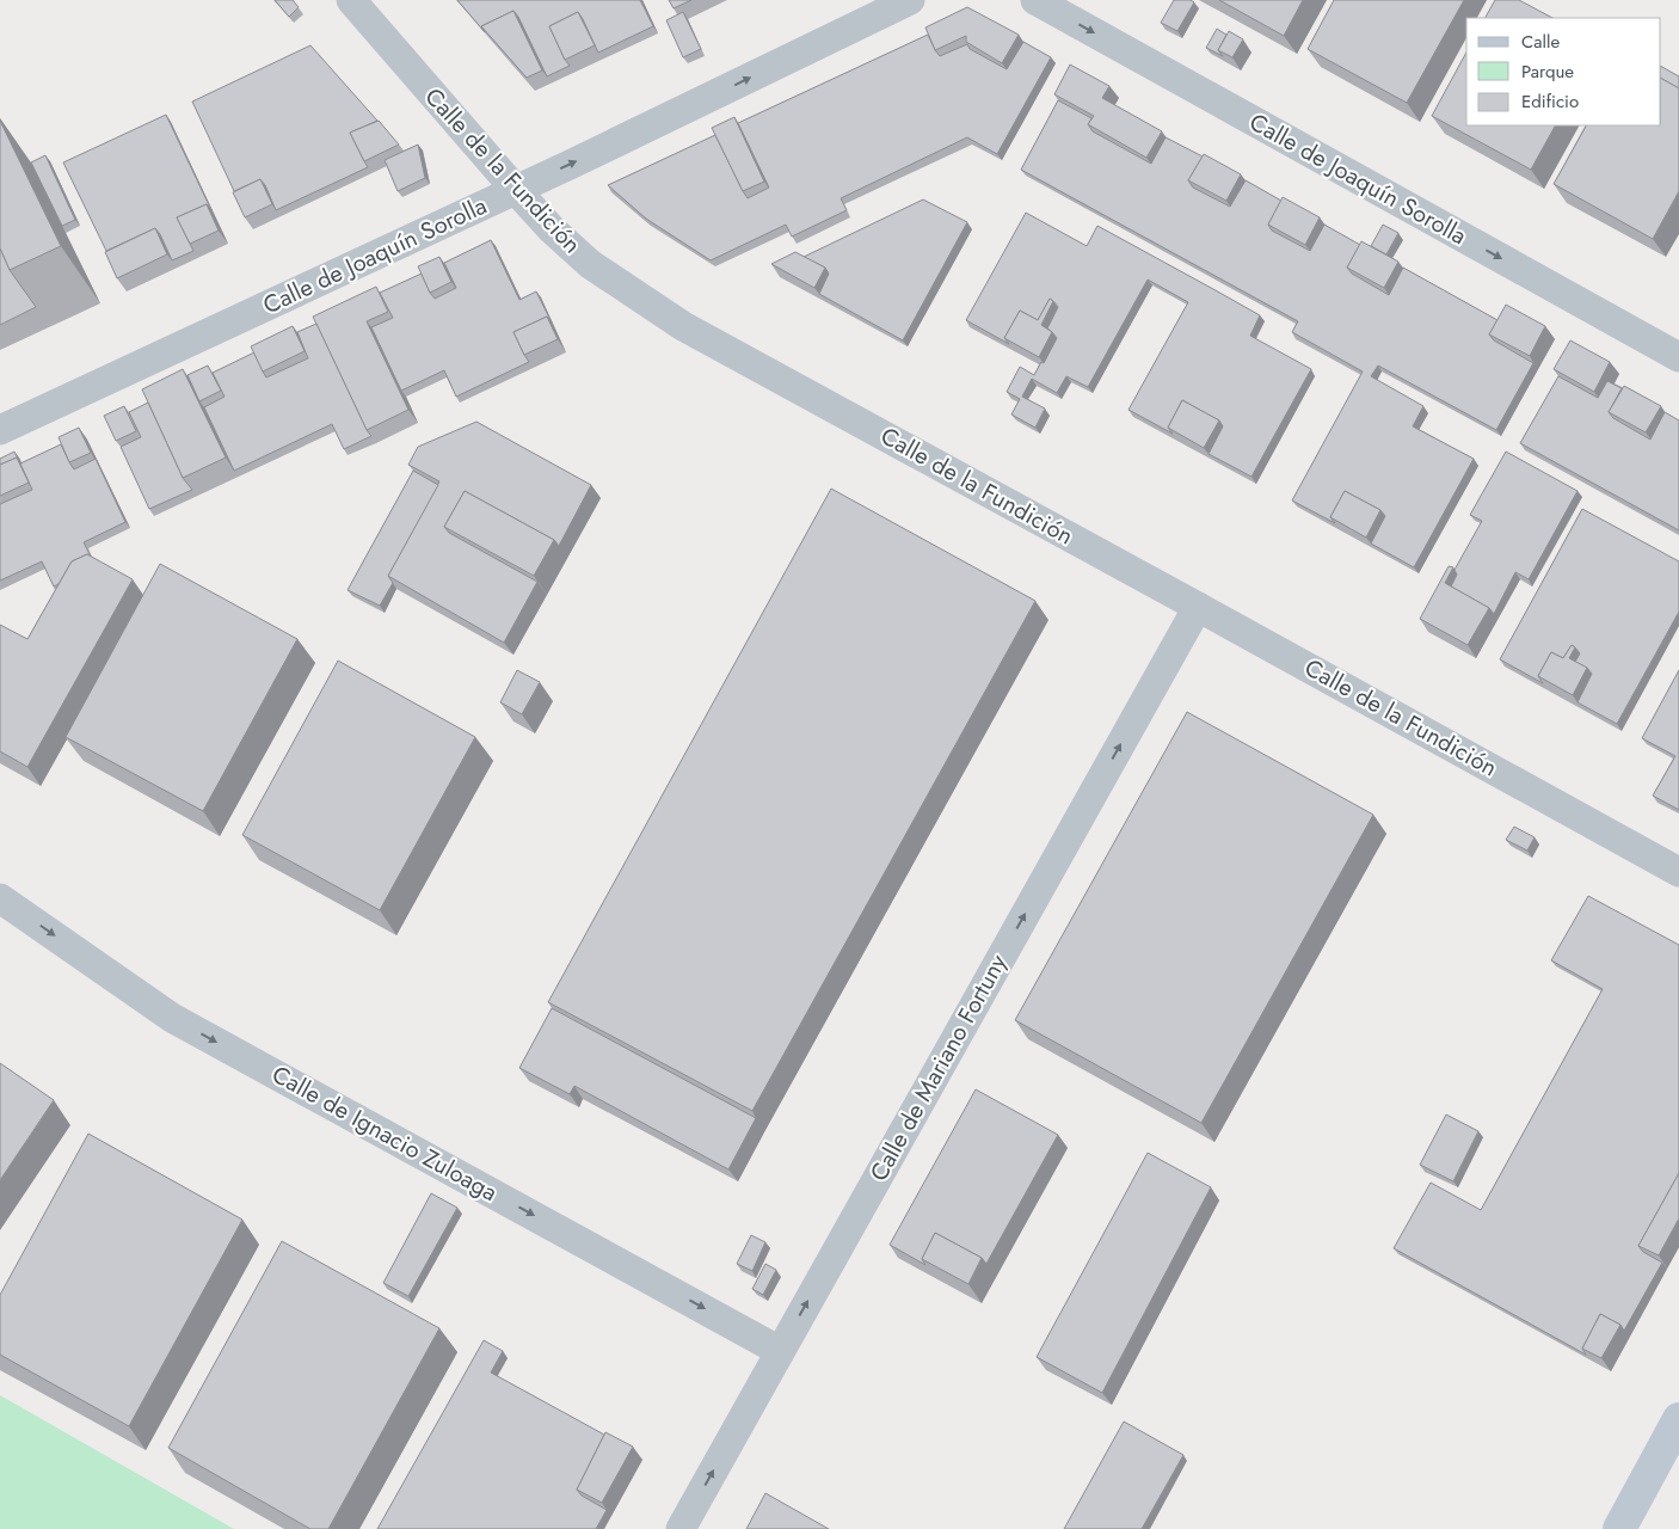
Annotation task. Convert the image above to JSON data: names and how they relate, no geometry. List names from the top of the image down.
{
  "streets": {
    "street": [
      "Calle de la Fundición",
      "Calle de Joaquín Sorolla",
      "Calle de Mariano Fortuny",
      "Calle de Ignacio Zuloaga"
    ]
  },
  "crossings": [
    ["Calle de la Fundición", "Calle de Joaquín Sorolla"],
    ["Calle de la Fundición", "Calle de Mariano Fortuny"],
    ["Calle de Mariano Fortuny", "Calle de Ignacio Zuloaga"]
  ],
  "one_way": ["Calle de Joaquín Sorolla", "Calle de Mariano Fortuny", "Calle de Ignacio Zuloaga"],
  "legend": ["Calle", "Parque", "Edificio"]
}
